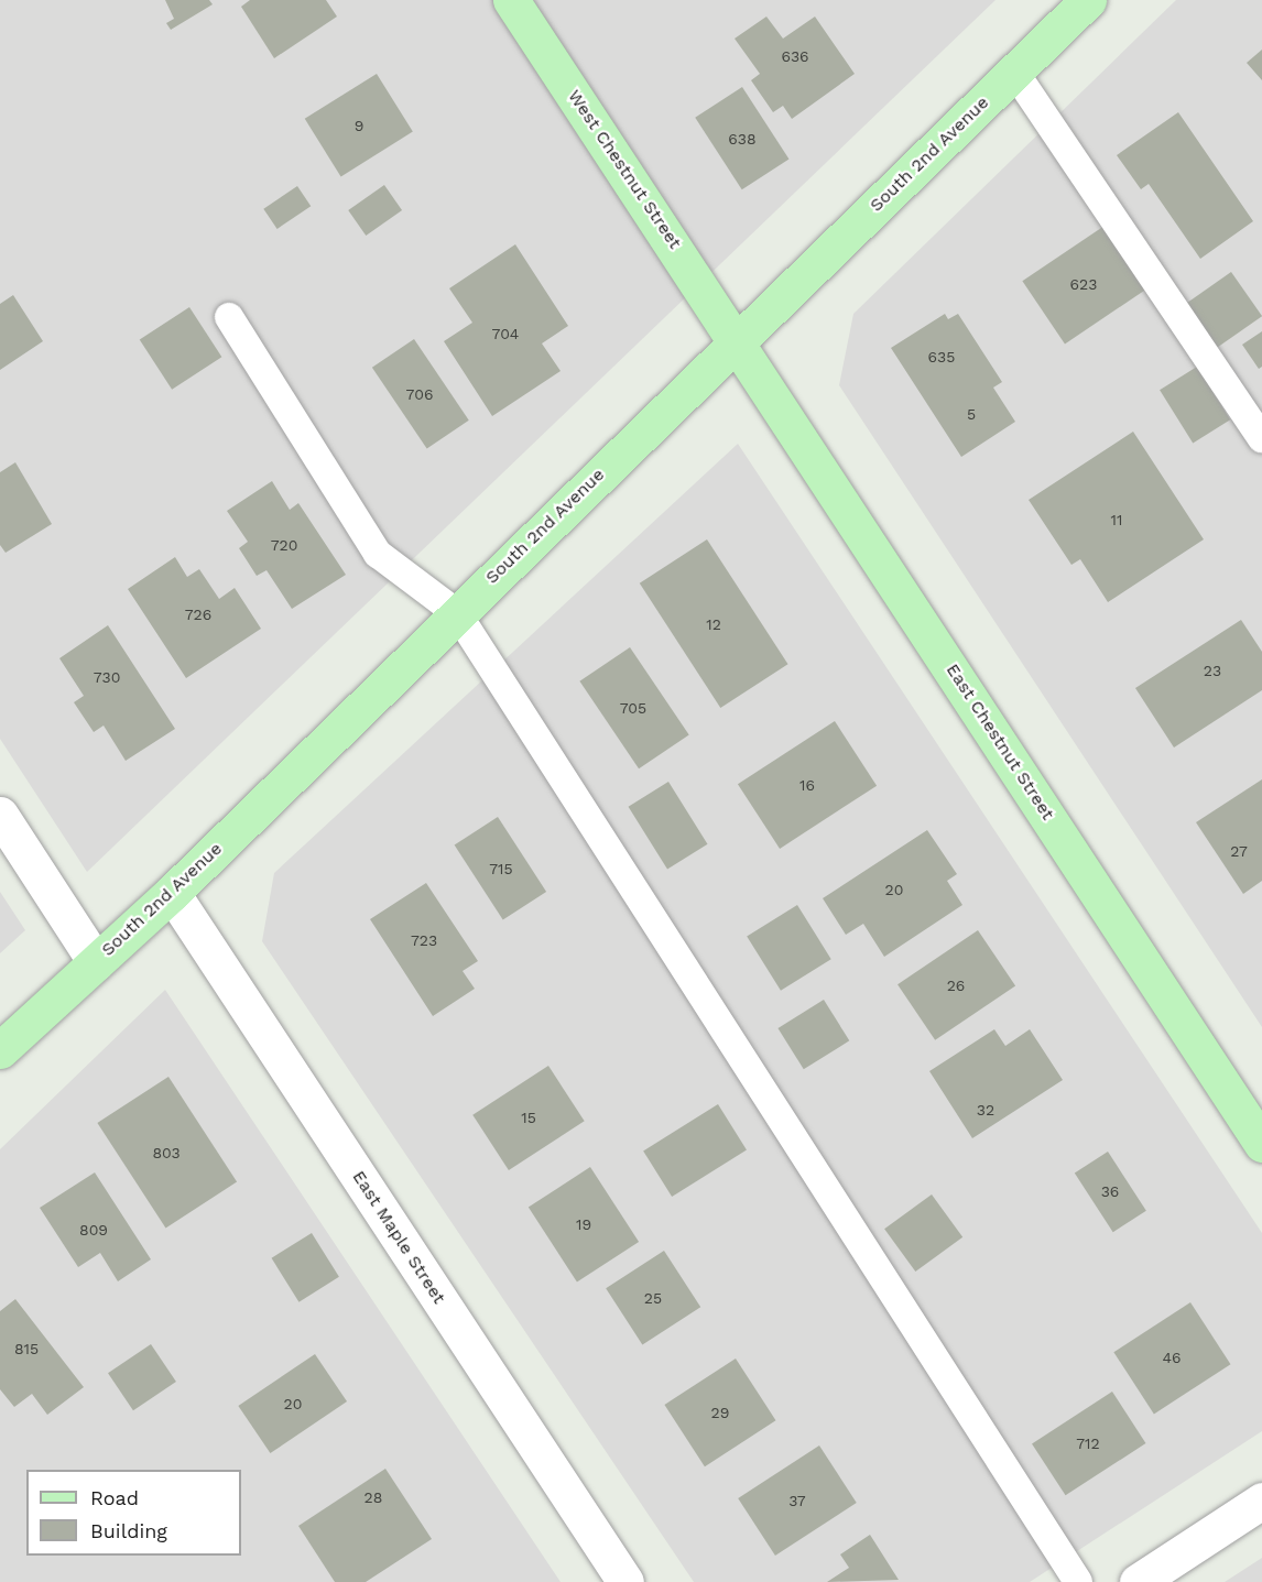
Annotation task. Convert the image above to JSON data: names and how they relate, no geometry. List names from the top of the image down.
{
  "streets": {
    "main road": ["South 2nd Avenue", "West Chestnut Street", "East Chestnut Street"],
    "street": ["East Maple Street"]
  },
  "crossings": [
    ["South 2nd Avenue", "West Chestnut Street"],
    ["South 2nd Avenue", "East Chestnut Street"],
    ["South 2nd Avenue", "East Maple Street"],
    ["West Chestnut Street", "East Chestnut Street"]
  ],
  "house_numbers": [
    "636",
    "9",
    "638",
    "623",
    "704",
    "635",
    "706",
    "5",
    "11",
    "720",
    "726",
    "12",
    "23",
    "730",
    "705",
    "16",
    "27",
    "715",
    "20",
    "723",
    "26",
    "32",
    "15",
    "803",
    "36",
    "19",
    "809",
    "25",
    "815",
    "46",
    "20",
    "29",
    "712",
    "28",
    "37"
  ],
  "legend": ["Road", "Building"]
}
